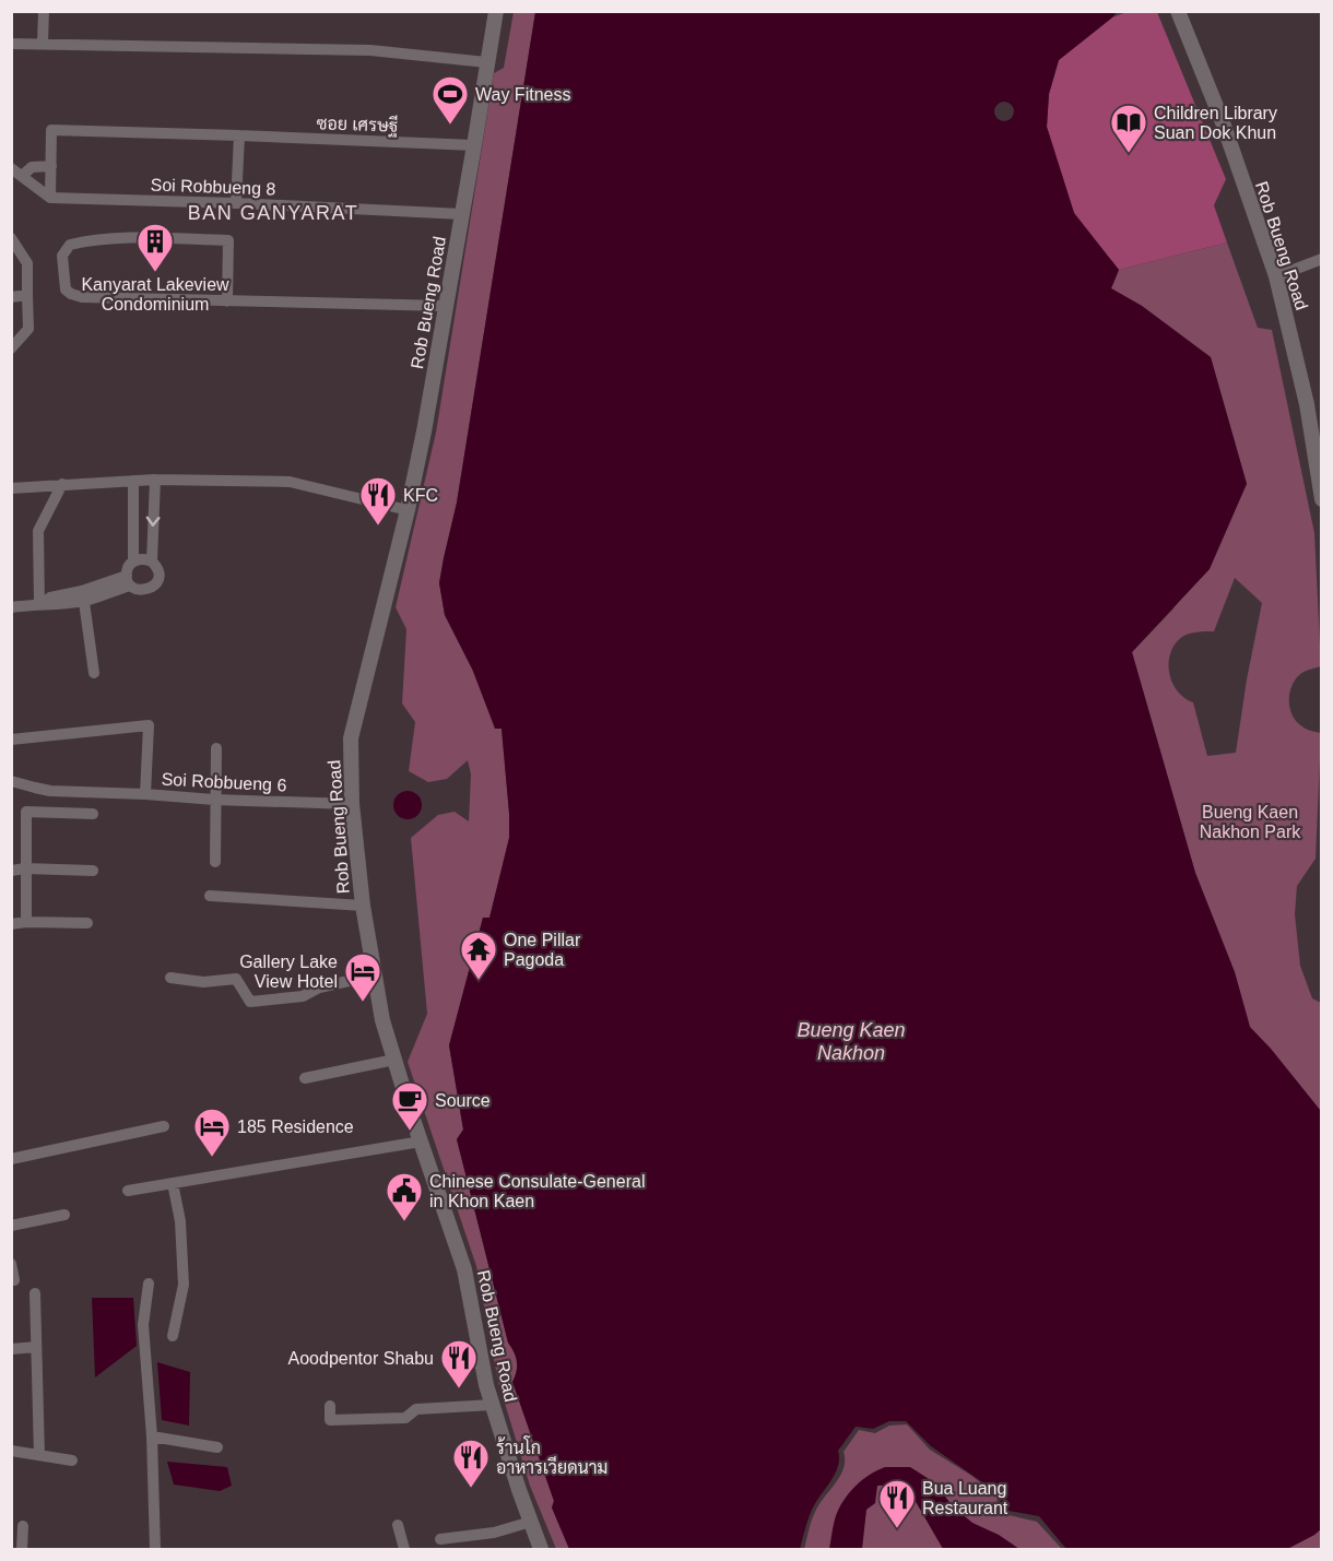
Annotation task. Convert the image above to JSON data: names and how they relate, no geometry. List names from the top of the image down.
{
  "streets": {
    "street": [
      "ซอย เศรษฐี",
      "Soi Robbueng 8",
      "Rob Bueng Road",
      "Soi Robbueng 6"
    ]
  },
  "crossings": [
    ["ซอย เศรษฐี", "Rob Bueng Road"],
    ["Soi Robbueng 8", "Rob Bueng Road"],
    ["Rob Bueng Road", "Soi Robbueng 6"]
  ],
  "districts": ["BAN GANYARAT"],
  "water": ["Bueng Kaen Nakhon"],
  "parks": ["Bueng Kaen Nakhon Park"],
  "places": {
    "sports": ["Way Fitness"],
    "library": ["Children Library Suan Dok Khun"],
    "building": ["Kanyarat Lakeview Condominium"],
    "restaurant": [
      "KFC",
      "Aoodpentor Shabu",
      "ร้านโก อาหารเวียดนาม",
      "Bua Luang Restaurant"
    ],
    "temple": ["One Pillar Pagoda"],
    "hotel": ["Gallery Lake View Hotel", "185 Residence"],
    "cafe": ["Source"],
    "public building": ["Chinese Consulate-General in Khon Kaen"]
  }
}
